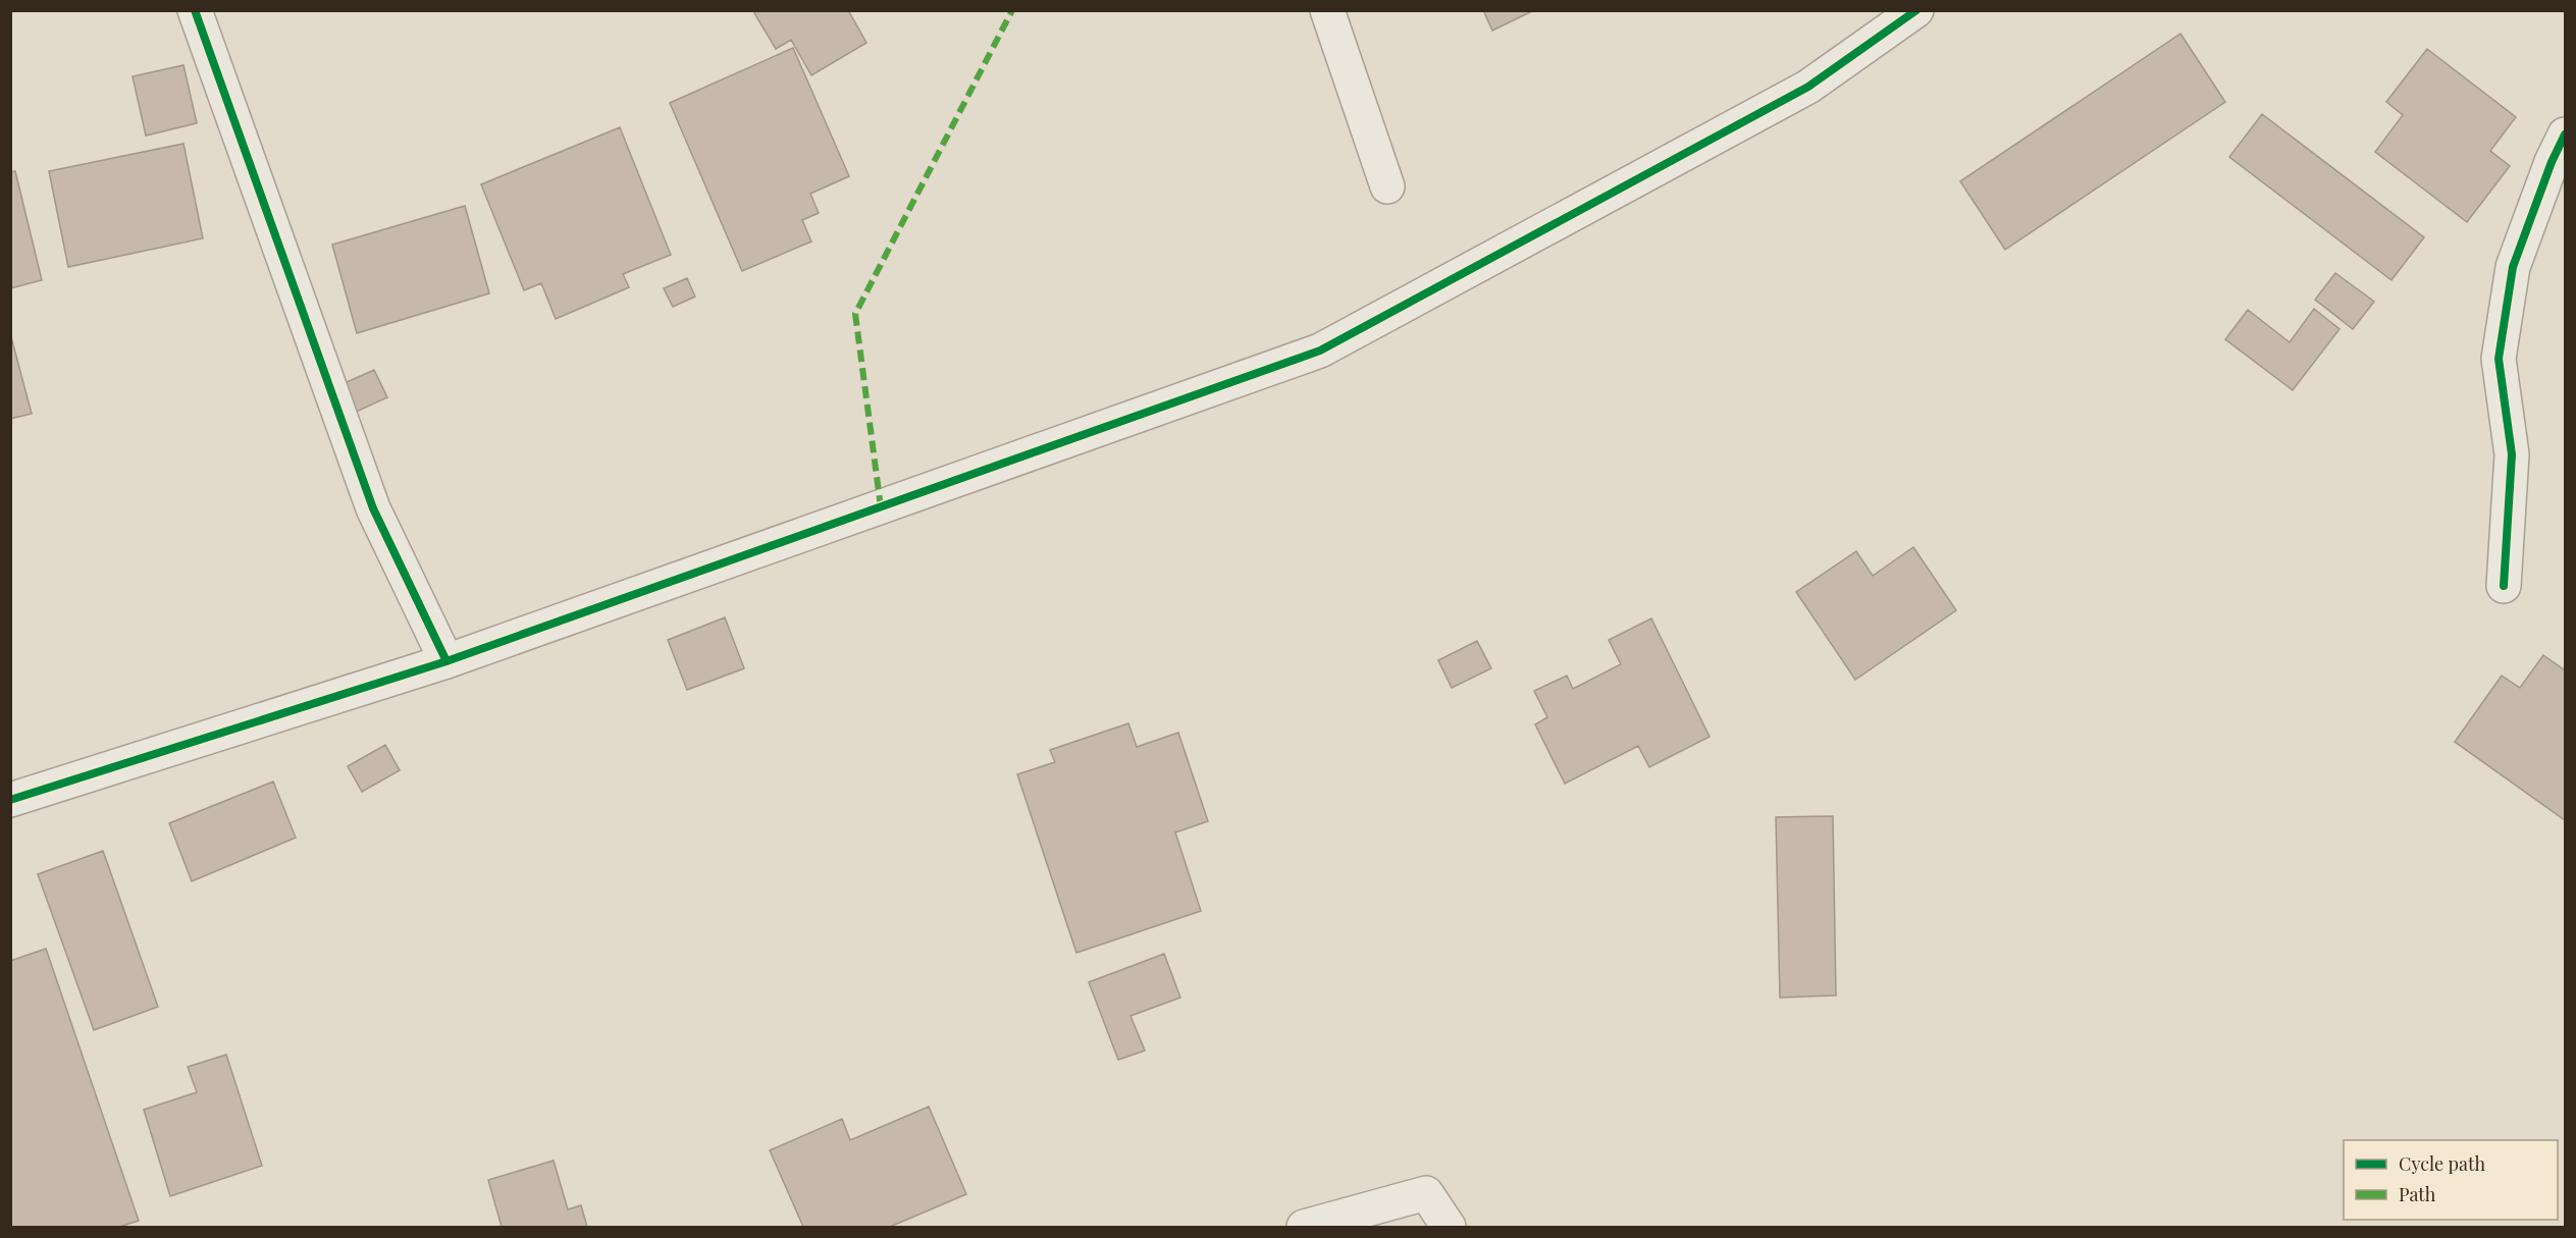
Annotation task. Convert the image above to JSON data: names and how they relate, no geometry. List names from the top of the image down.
{
  "legend": ["Cycle path", "Path"]
}
